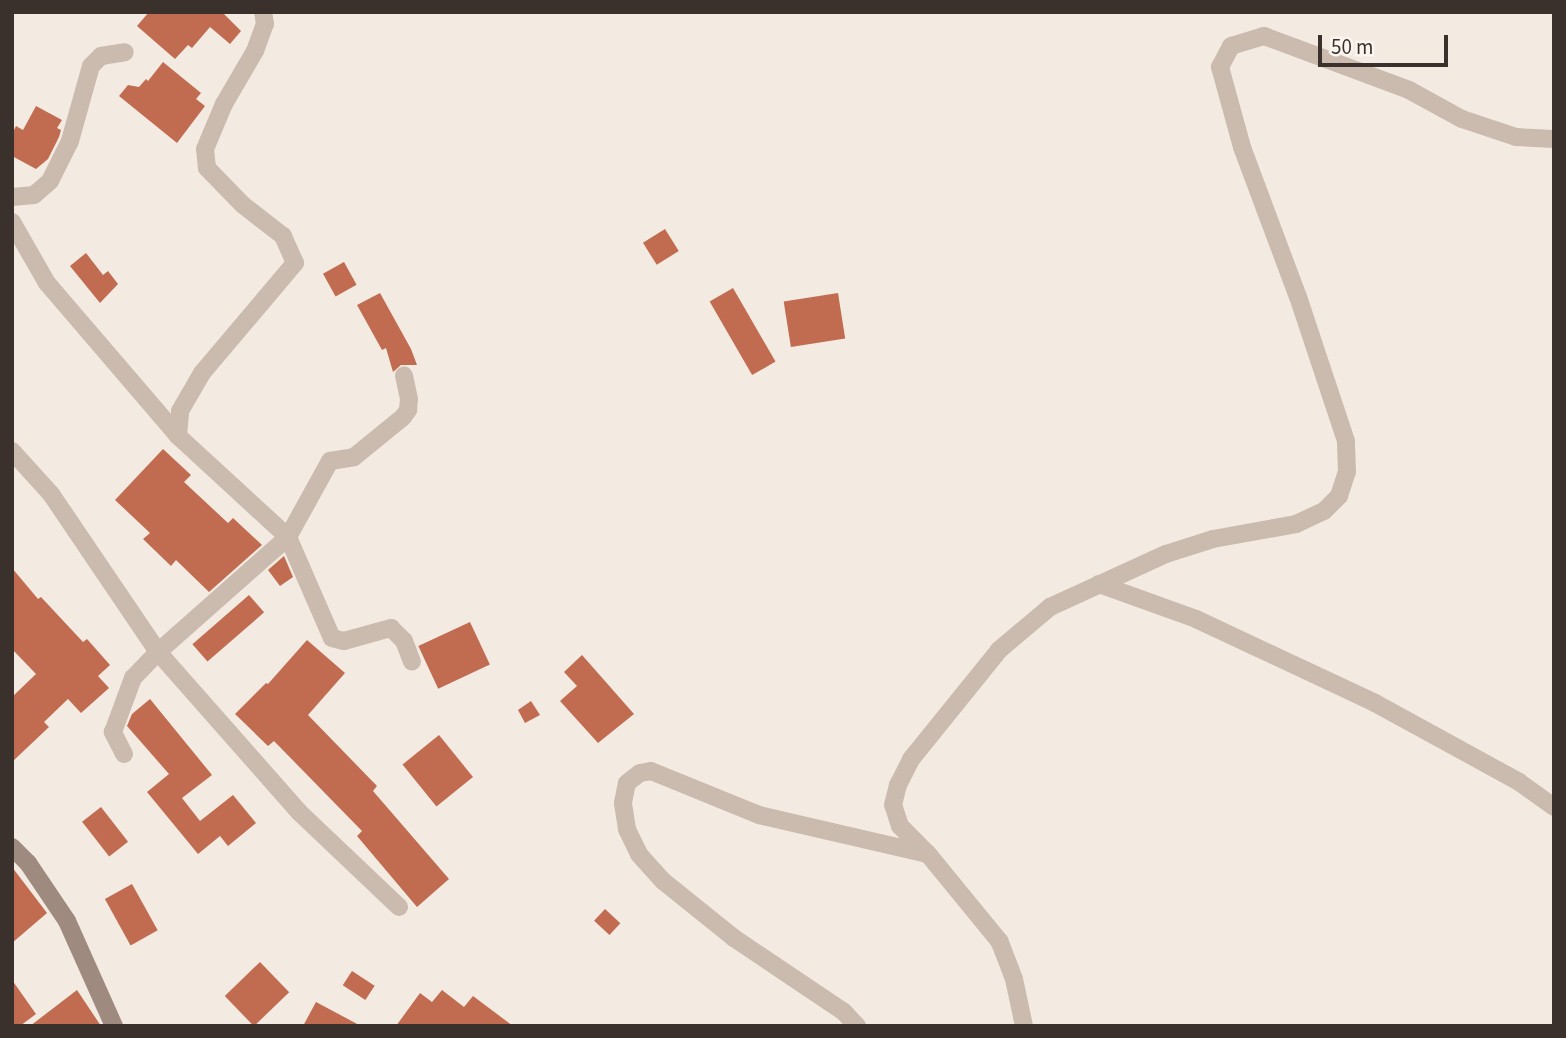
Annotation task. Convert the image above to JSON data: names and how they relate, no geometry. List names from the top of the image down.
{
  "scale_bar": "50 m"
}
